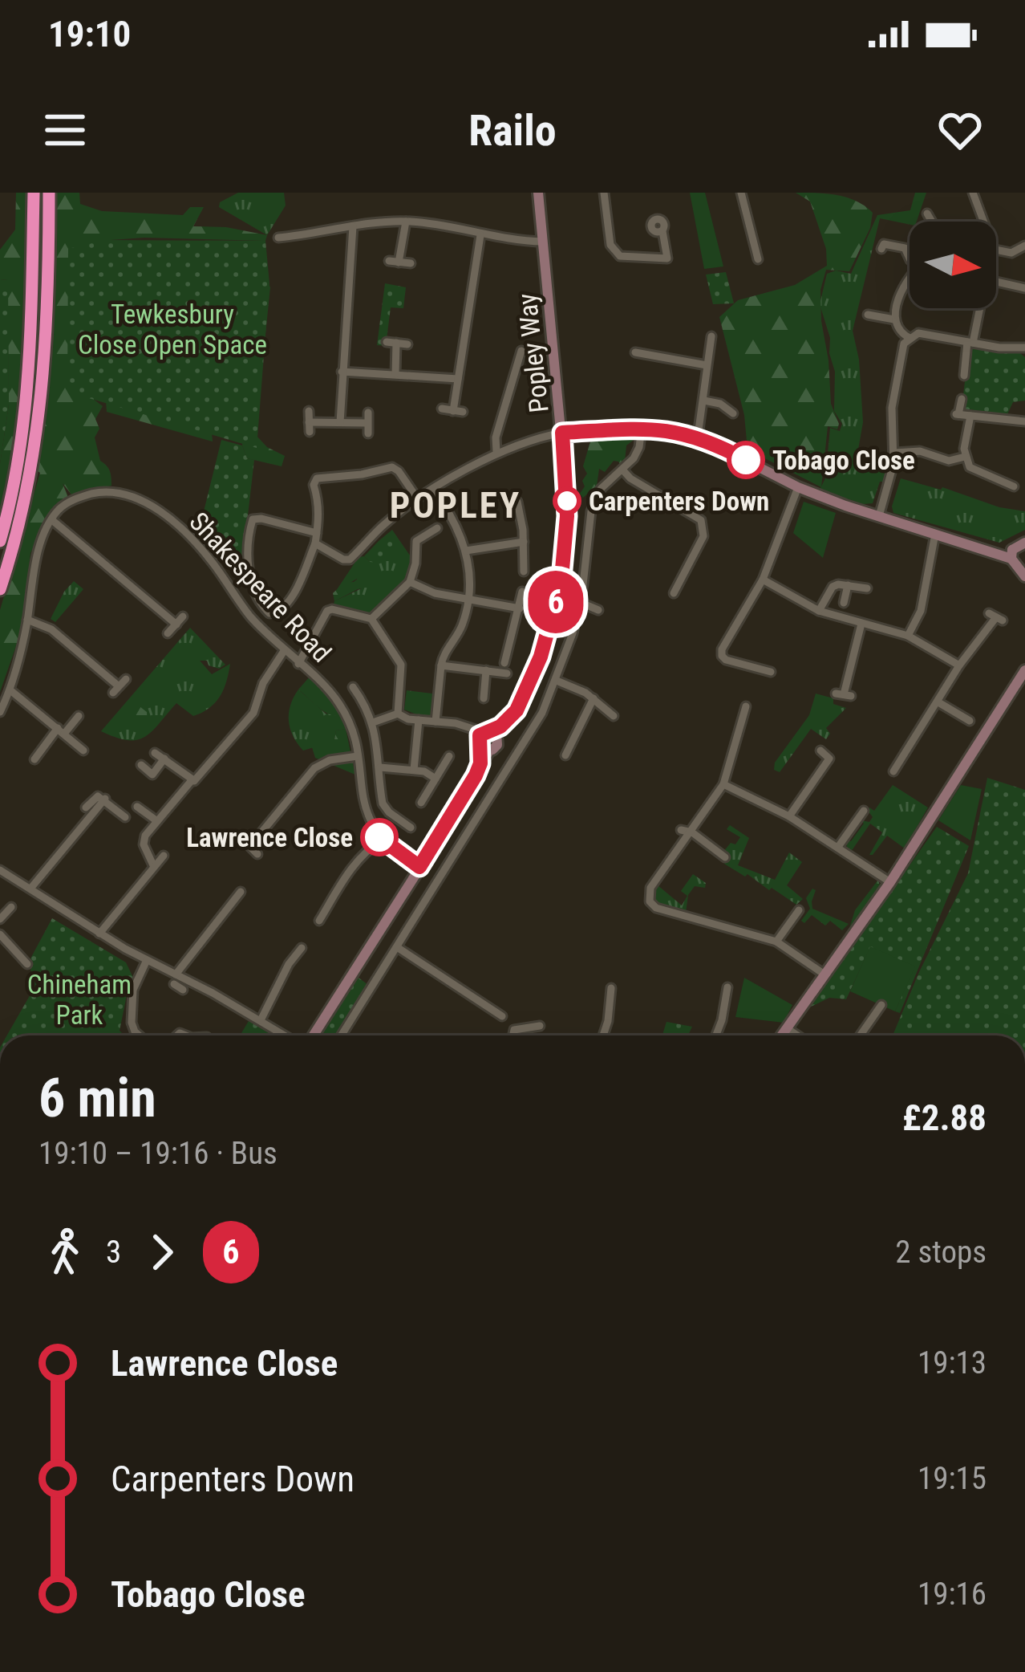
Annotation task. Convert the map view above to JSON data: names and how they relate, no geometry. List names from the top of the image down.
{
  "streets": {
    "street": ["Popley Way", "Shakespeare Road"]
  },
  "crossings": [
    ["Popley Way", "Shakespeare Road"]
  ],
  "districts": ["POPLEY"],
  "parks": ["Tewkesbury Close Open Space", "Chineham Park"],
  "places": ["Tobago Close", "Carpenters Down", "Lawrence Close"],
  "lines": ["bus line 6"],
  "north": "right",
  "page": {
    "status": "19:10",
    "header": "Railo",
    "on_map": "6",
    "heading": ["6 min", "19:10 – 19:16 · Bus", "£2.88"],
    "legs": ["3", "6", "2 stops"],
    "list": [
      {
        "name": "Lawrence Close",
        "value": "19:13"
      },
      {
        "name": "Carpenters Down",
        "value": "19:15"
      },
      {
        "name": "Tobago Close",
        "value": "19:16"
      }
    ]
  }
}
